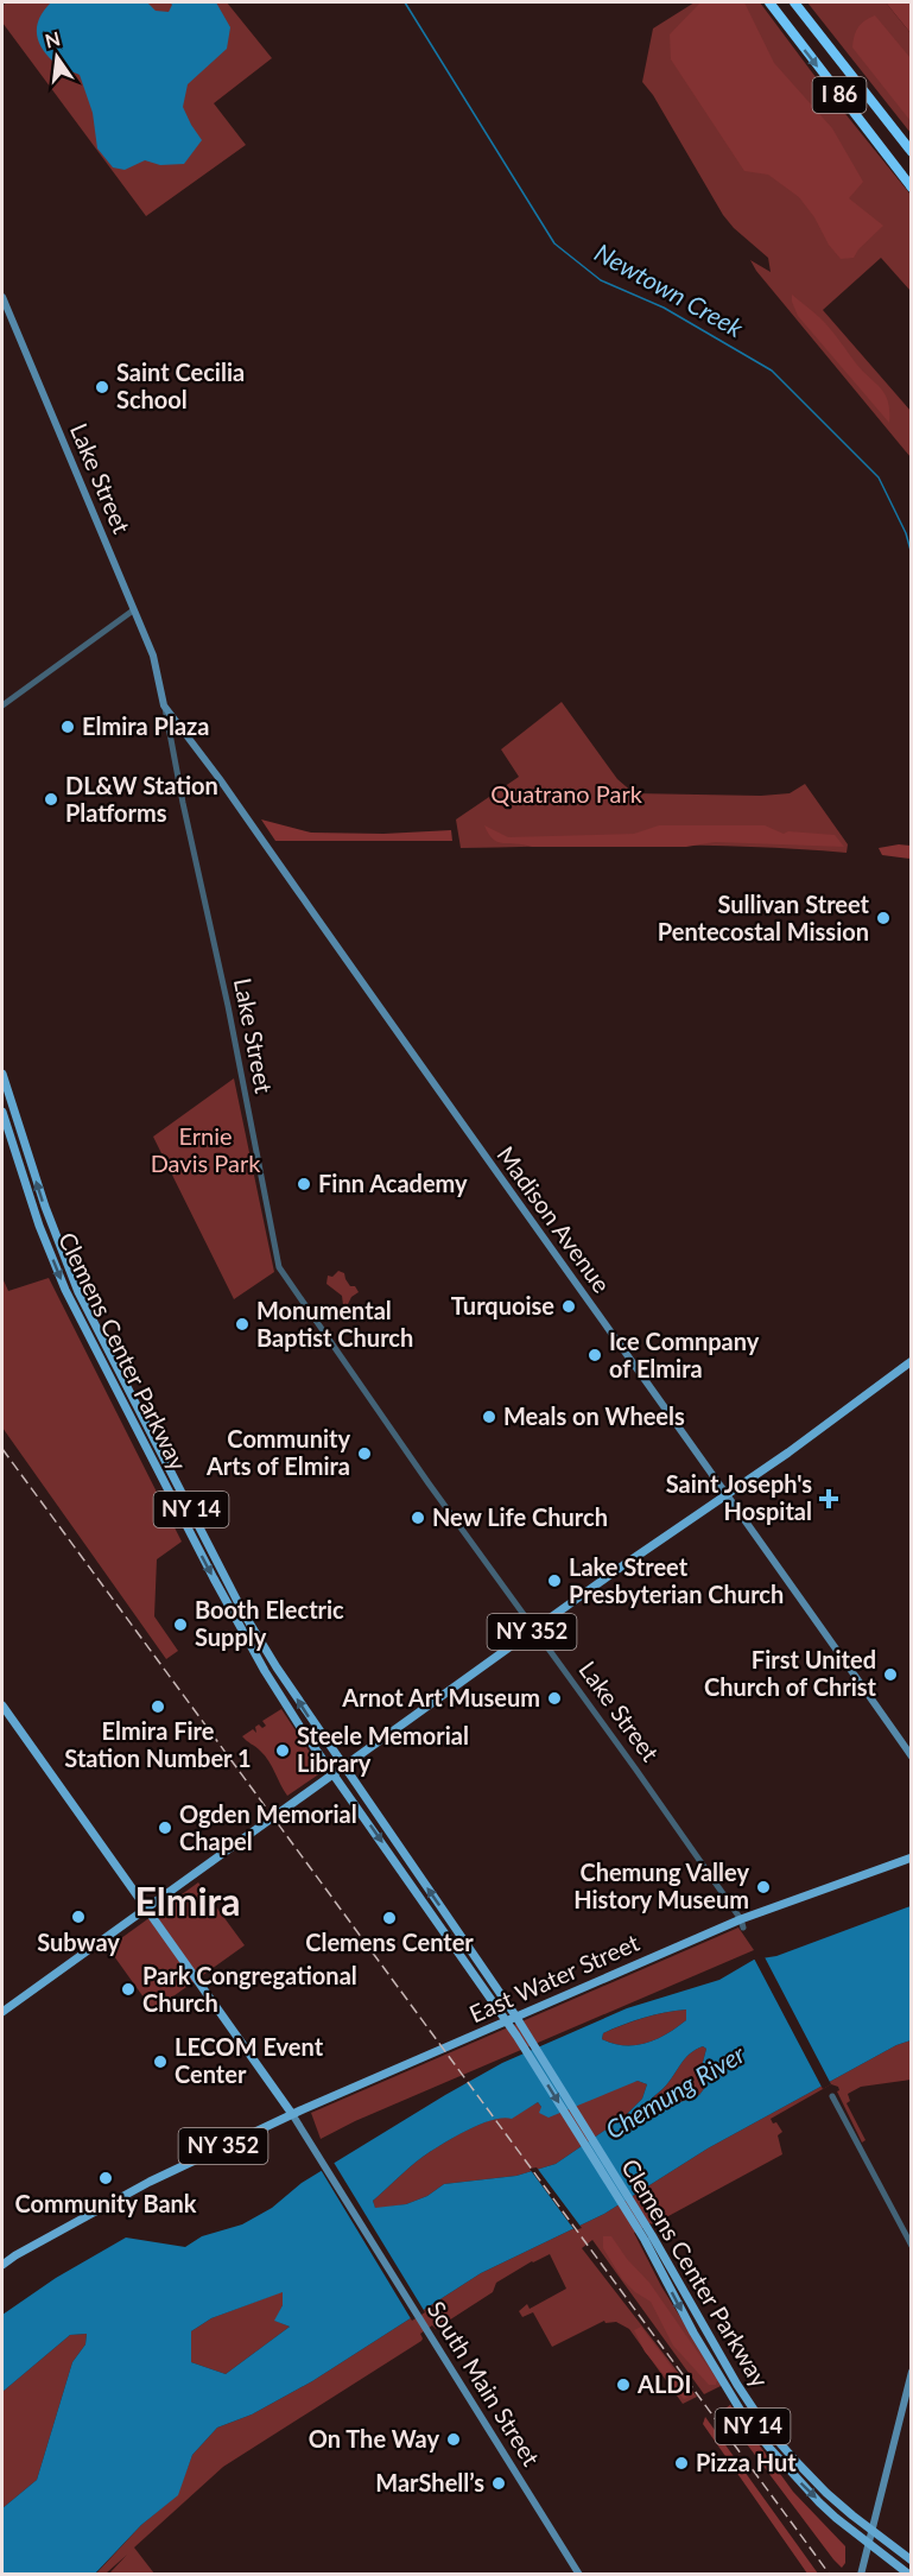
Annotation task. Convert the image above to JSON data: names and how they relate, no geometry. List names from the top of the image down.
{
  "streets": {
    "highway": ["I 86"],
    "main road": [
      "Lake Street",
      "Madison Avenue",
      "Clemens Center Parkway",
      "NY 14",
      "NY 352",
      "East Water Street",
      "South Main Street"
    ]
  },
  "crossings": [
    ["Lake Street", "Madison Avenue"],
    ["Lake Street", "NY 352"],
    ["Lake Street", "East Water Street"],
    ["Madison Avenue", "NY 352"],
    ["Clemens Center Parkway", "NY 352"],
    ["Clemens Center Parkway", "East Water Street"],
    ["NY 352", "East Water Street"],
    ["NY 352", "South Main Street"],
    ["East Water Street", "South Main Street"]
  ],
  "districts": ["Elmira"],
  "water": ["Newtown Creek", "Chemung River"],
  "parks": ["Quatrano Park", "Ernie Davis Park"],
  "places": {
    "other": [
      "Saint Cecilia School",
      "Elmira Plaza",
      "DL&W Station Platforms",
      "Sullivan Street Pentecostal Mission",
      "Finn Academy",
      "Turquoise",
      "Monumental Baptist Church",
      "Ice Comnpany of Elmira",
      "Meals on Wheels",
      "Community Arts of Elmira",
      "New Life Church",
      "Lake Street Presbyterian Church",
      "Booth Electric Supply",
      "First United Church of Christ",
      "Arnot Art Museum",
      "Elmira Fire Station Number 1",
      "Steele Memorial Library",
      "Ogden Memorial Chapel",
      "Chemung Valley History Museum",
      "Subway",
      "Clemens Center",
      "Park Congregational Church",
      "LECOM Event Center",
      "Community Bank",
      "ALDI",
      "On The Way",
      "Pizza Hut",
      "MarShell’s"
    ],
    "health": ["Saint Joseph's Hospital"]
  },
  "north": "top"
}
